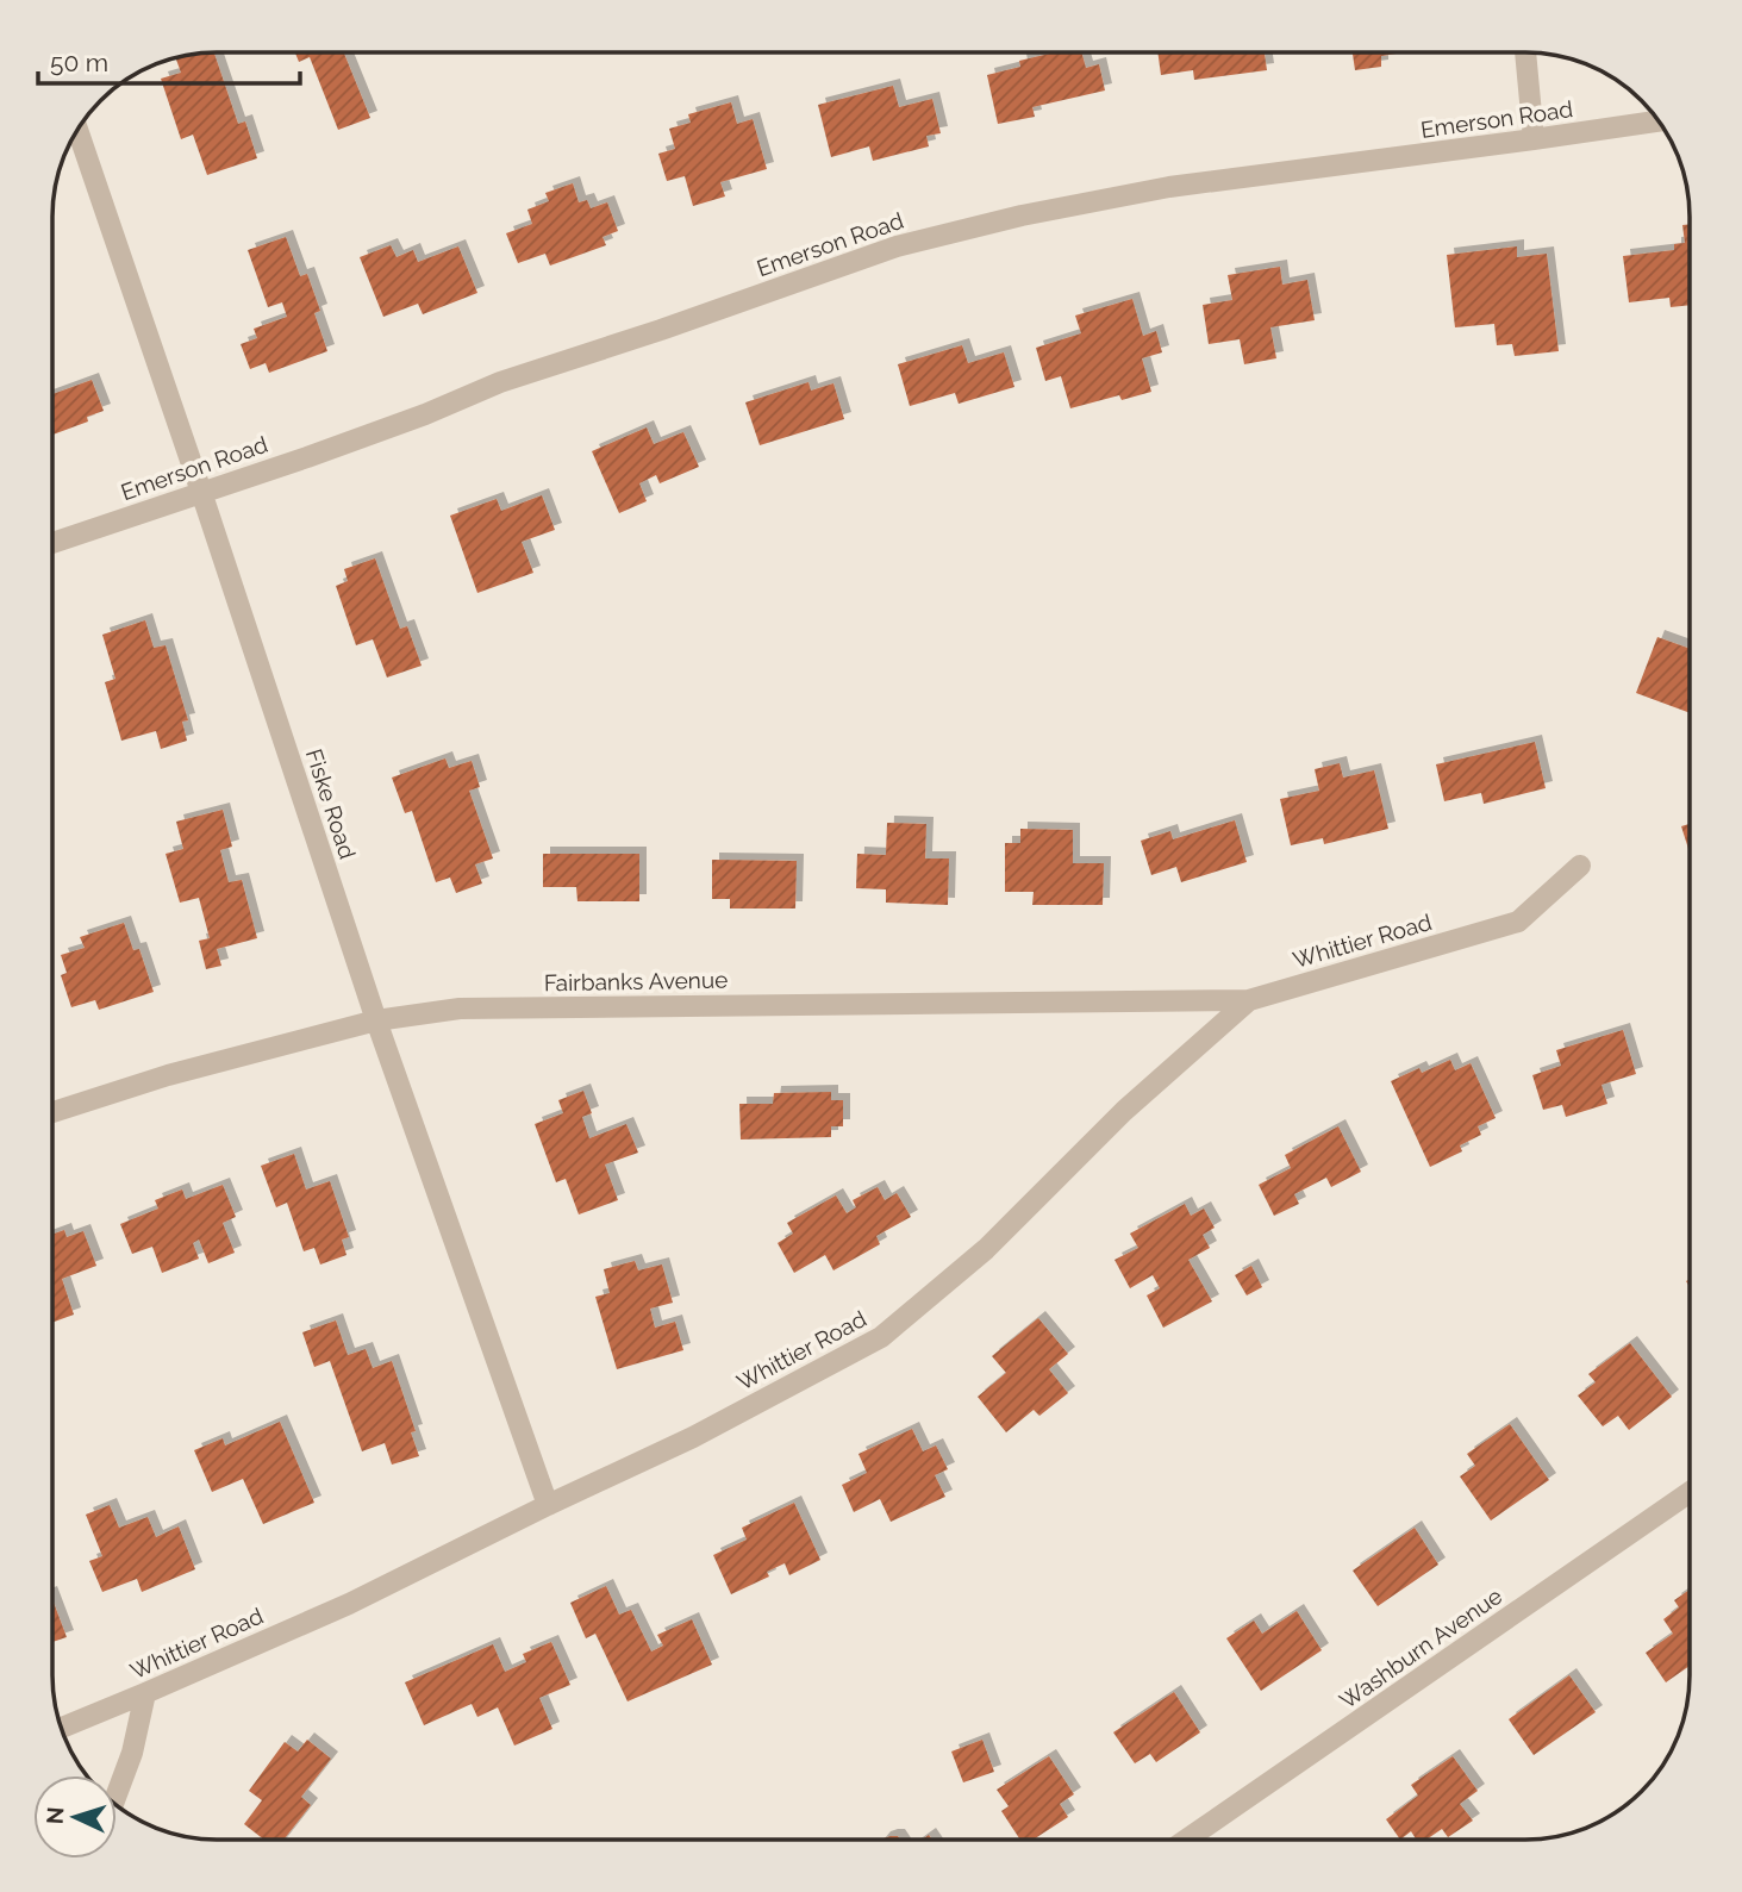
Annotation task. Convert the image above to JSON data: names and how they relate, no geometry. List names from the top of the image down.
{
  "streets": {
    "street": [
      "Emerson Road",
      "Fiske Road",
      "Whittier Road",
      "Fairbanks Avenue",
      "Washburn Avenue"
    ]
  },
  "crossings": [
    ["Emerson Road", "Fiske Road"],
    ["Fiske Road", "Whittier Road"],
    ["Fiske Road", "Fairbanks Avenue"],
    ["Whittier Road", "Fairbanks Avenue"]
  ],
  "scale_bar": "50 m",
  "north": "left"
}
